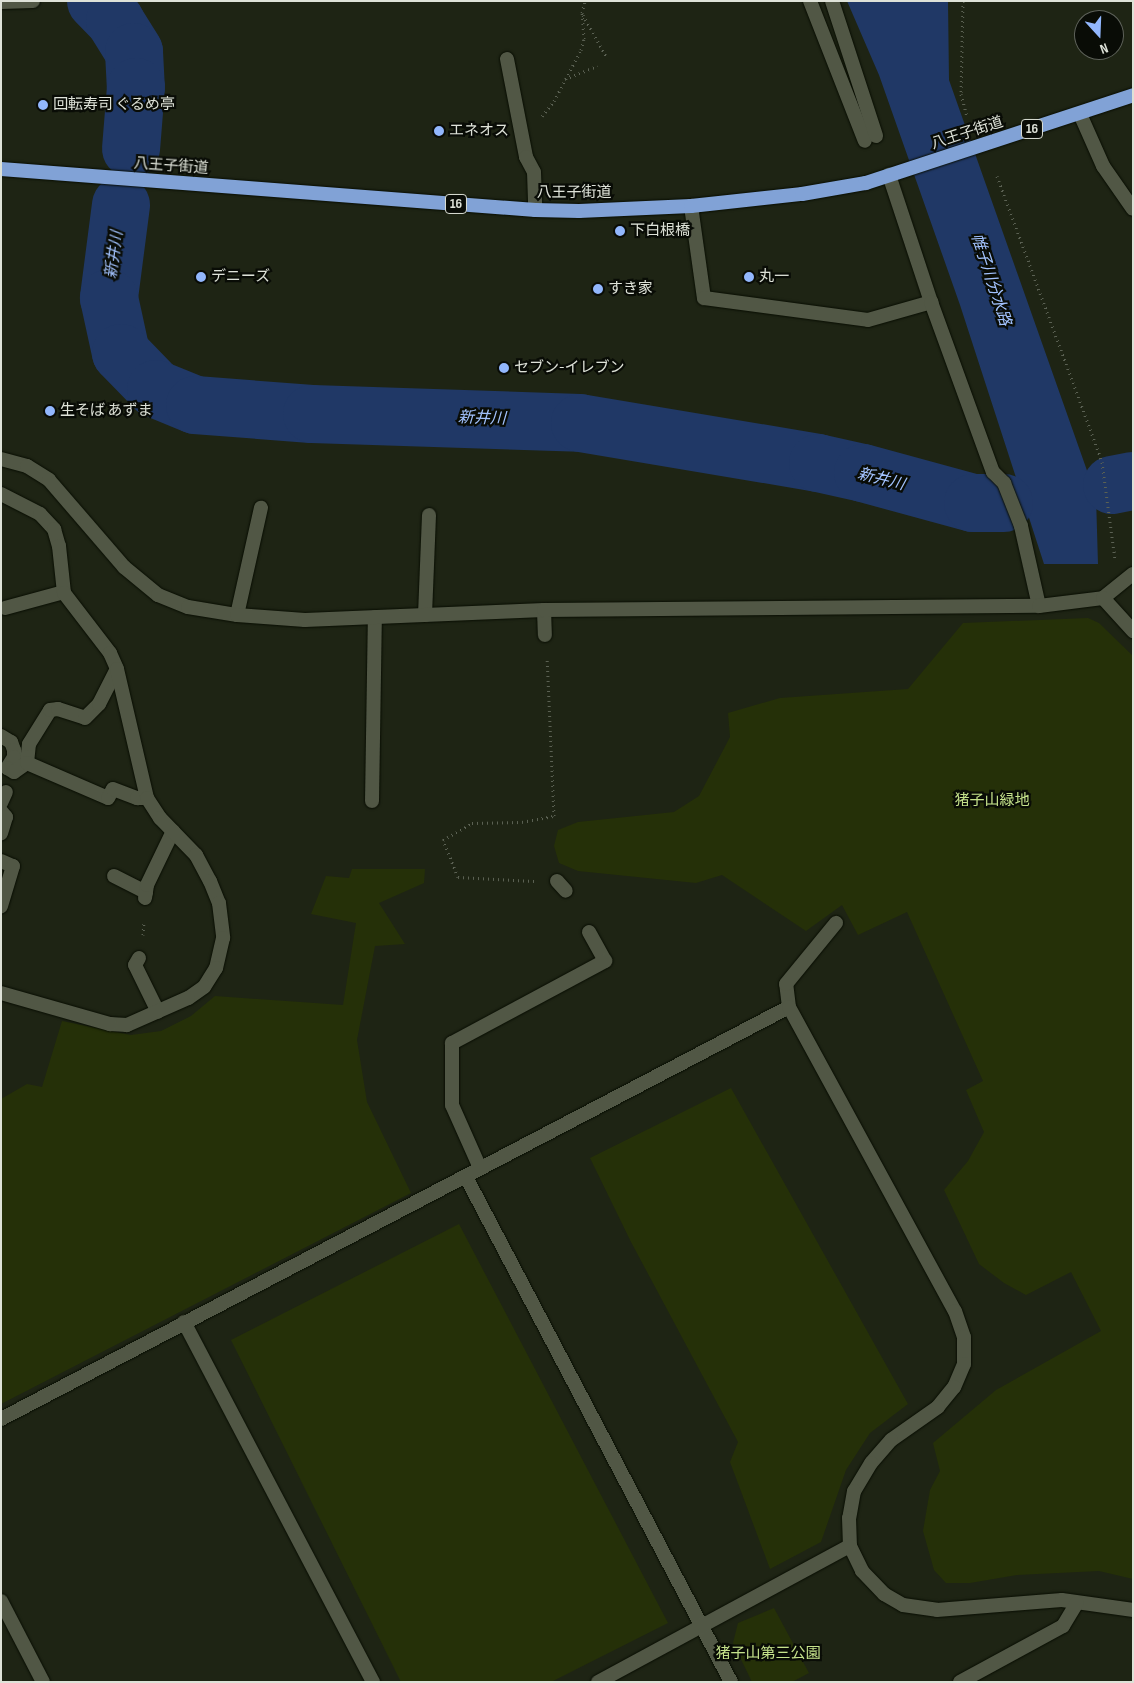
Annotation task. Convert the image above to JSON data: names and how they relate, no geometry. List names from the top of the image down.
{
  "streets": {
    "highway": ["16", "八王子街道"]
  },
  "water": ["新井川", "帷子川分水路"],
  "parks": ["猪子山緑地", "猪子山第三公園"],
  "places": [
    "回転寿司 ぐるめ亭",
    "エネオス",
    "下白根橋",
    "デニーズ",
    "丸一",
    "すき家",
    "セブン-イレブン",
    "生そば あずま"
  ],
  "north": "bottom"
}
